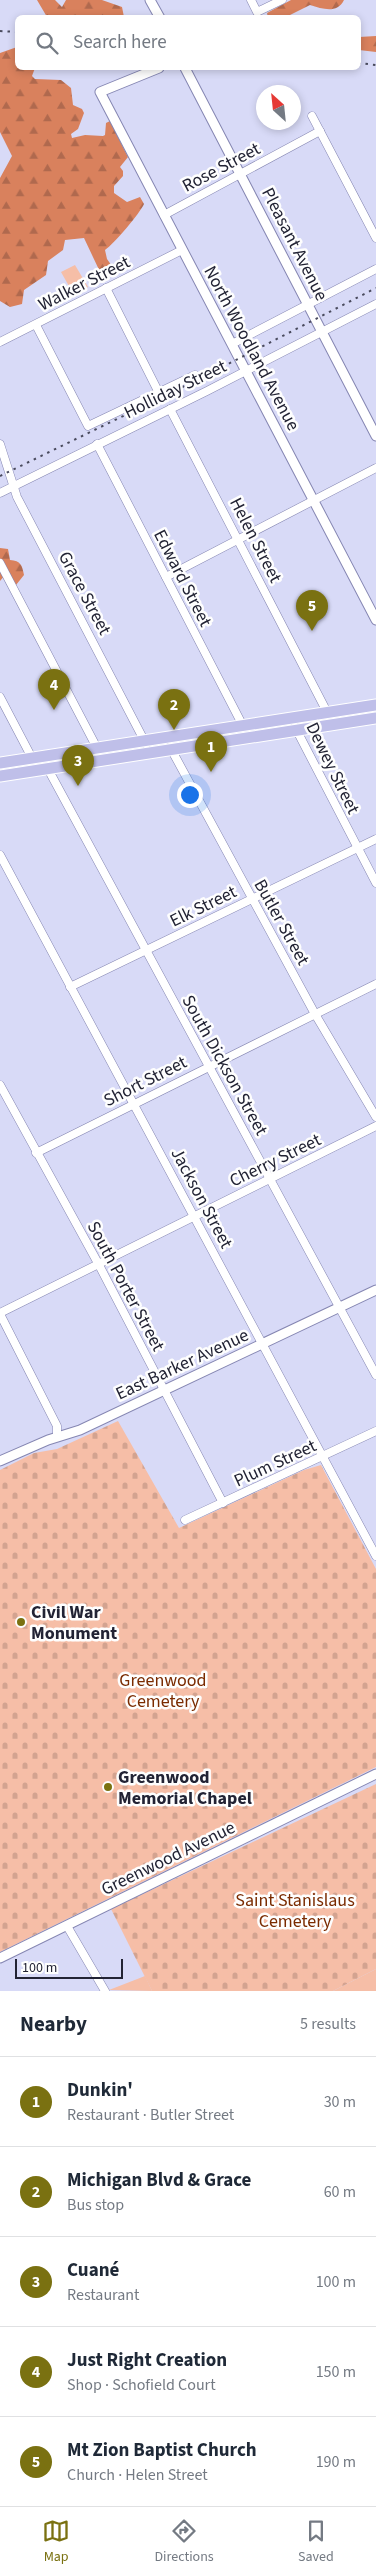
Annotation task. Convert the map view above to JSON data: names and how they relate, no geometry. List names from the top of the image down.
{
  "streets": {
    "street": [
      "Rose Street",
      "Pleasant Avenue",
      "Walker Street",
      "North Woodland Avenue",
      "Holliday Street",
      "Helen Street",
      "Edward Street",
      "Grace Street",
      "Dewey Street",
      "Elk Street",
      "Butler Street",
      "South Dickson Street",
      "Short Street",
      "Cherry Street",
      "Jackson Street",
      "South Porter Street",
      "East Barker Avenue",
      "Plum Street",
      "Greenwood Avenue"
    ]
  },
  "crossings": [
    ["Rose Street", "Pleasant Avenue"],
    ["Rose Street", "North Woodland Avenue"],
    ["Pleasant Avenue", "Holliday Street"],
    ["Walker Street", "North Woodland Avenue"],
    ["Walker Street", "Holliday Street"],
    ["North Woodland Avenue", "Holliday Street"],
    ["Holliday Street", "Helen Street"],
    ["Holliday Street", "Edward Street"],
    ["Holliday Street", "Grace Street"],
    ["Dewey Street", "Elk Street"],
    ["Elk Street", "Butler Street"],
    ["Elk Street", "South Dickson Street"],
    ["Elk Street", "Jackson Street"],
    ["Butler Street", "Short Street"],
    ["South Dickson Street", "Short Street"],
    ["South Dickson Street", "Cherry Street"],
    ["South Dickson Street", "East Barker Avenue"],
    ["Short Street", "Jackson Street"],
    ["Short Street", "South Porter Street"],
    ["Cherry Street", "Jackson Street"],
    ["Cherry Street", "South Porter Street"],
    ["Jackson Street", "East Barker Avenue"],
    ["Jackson Street", "Plum Street"],
    ["South Porter Street", "East Barker Avenue"],
    ["South Porter Street", "Plum Street"]
  ],
  "parks": ["Greenwood Cemetery", "Saint Stanislaus Cemetery"],
  "places": ["Civil War Monument", "Greenwood Memorial Chapel"],
  "scale_bar": "100 m",
  "north": "top left",
  "page": {
    "search": "Search here",
    "pins": [
      "5",
      "4",
      "2",
      "1",
      "3"
    ],
    "scale": "100 m",
    "heading": ["Nearby", "5 results"],
    "list": [
      {
        "mark": "1",
        "name": "Dunkin'",
        "note": "Restaurant · Butler Street",
        "value": "30 m"
      },
      {
        "mark": "2",
        "name": "Michigan Blvd & Grace",
        "note": "Bus stop",
        "value": "60 m"
      },
      {
        "mark": "3",
        "name": "Cuané",
        "note": "Restaurant",
        "value": "100 m"
      },
      {
        "mark": "4",
        "name": "Just Right Creation",
        "note": "Shop · Schofield Court",
        "value": "150 m"
      },
      {
        "mark": "5",
        "name": "Mt Zion Baptist Church",
        "note": "Church · Helen Street",
        "value": "190 m"
      }
    ],
    "nav": ["Map", "Directions", "Saved"]
  }
}
